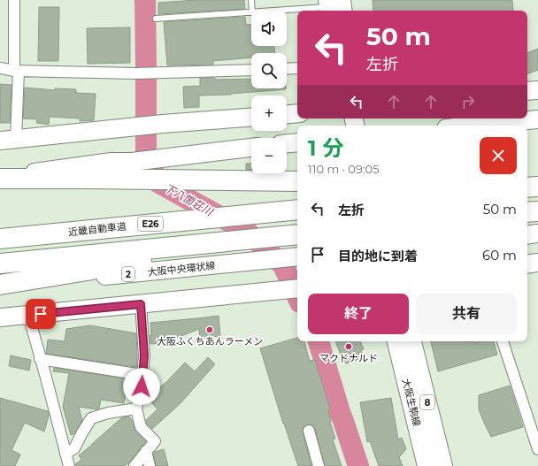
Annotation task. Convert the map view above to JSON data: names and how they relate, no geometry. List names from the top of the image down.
{
  "streets": {
    "highway": ["E26", "近畿自動車道"],
    "main road": [
      "大阪中央環状線",
      "2",
      "大阪生駒線",
      "8"
    ]
  },
  "water": ["下八箇荘川"],
  "places": ["大阪ふくちあんラーメン", "マクドナルド"],
  "page": {
    "map_buttons": ["+", "−"],
    "turn": ["50 m", "左折"],
    "heading": ["1 分", "110 m · 09:05"],
    "list": [
      {
        "name": "左折",
        "value": "50 m"
      },
      {
        "name": "目的地に到着",
        "value": "60 m"
      }
    ],
    "buttons": ["終了", "共有"]
  }
}
